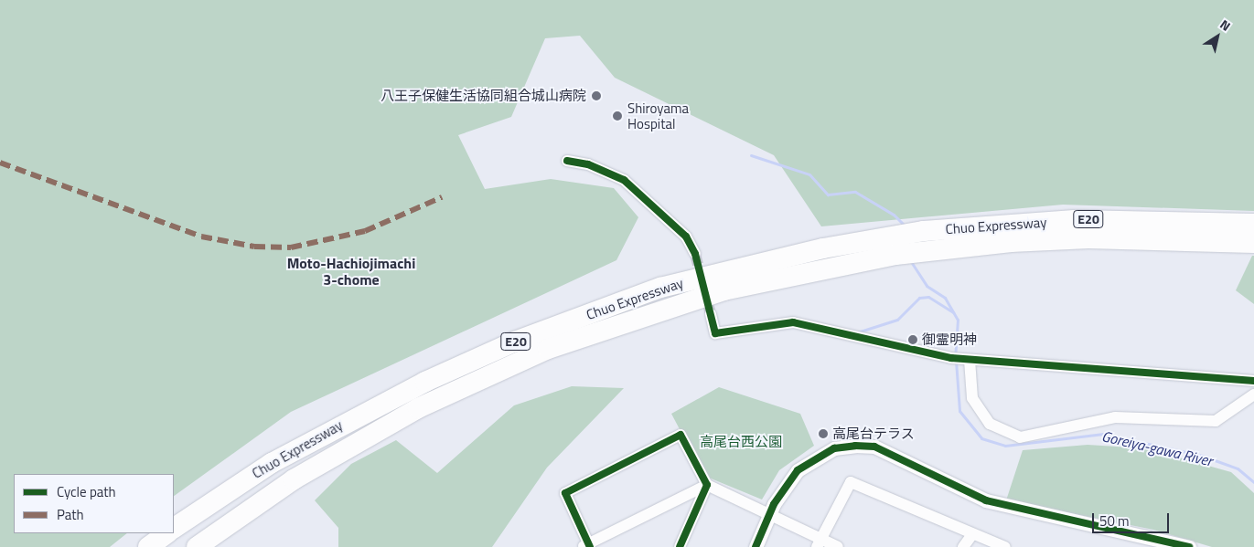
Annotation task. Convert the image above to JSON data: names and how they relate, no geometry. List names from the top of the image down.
{
  "streets": {
    "highway": ["E20", "Chuo Expressway"]
  },
  "districts": ["Moto-Hachiojimachi 3-chome"],
  "water": ["Goreiya-gawa River"],
  "parks": ["高尾台西公園"],
  "places": [
    "八王子保健生活協同組合城山病院",
    "Shiroyama Hospital",
    "御霊明神",
    "高尾台テラス"
  ],
  "legend": ["Cycle path", "Path"],
  "scale_bar": "50 m",
  "north": "top right"
}
